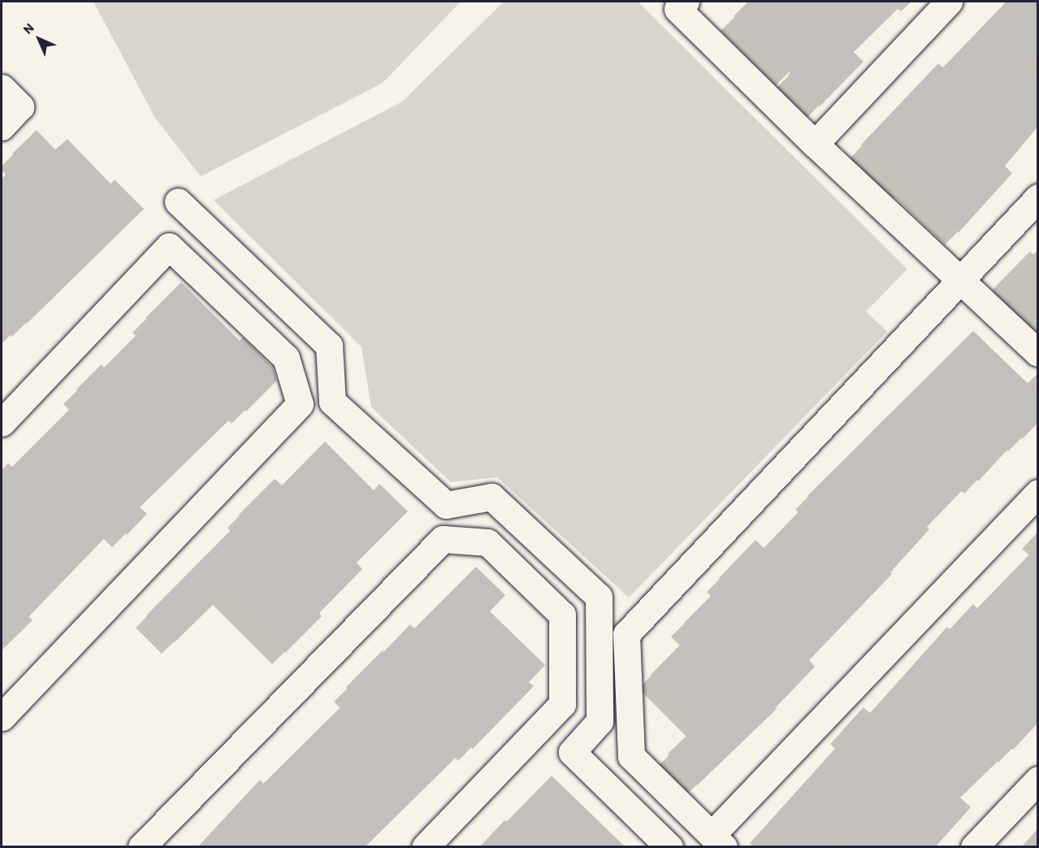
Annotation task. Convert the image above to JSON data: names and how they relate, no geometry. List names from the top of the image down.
{
  "north": "top left"
}
